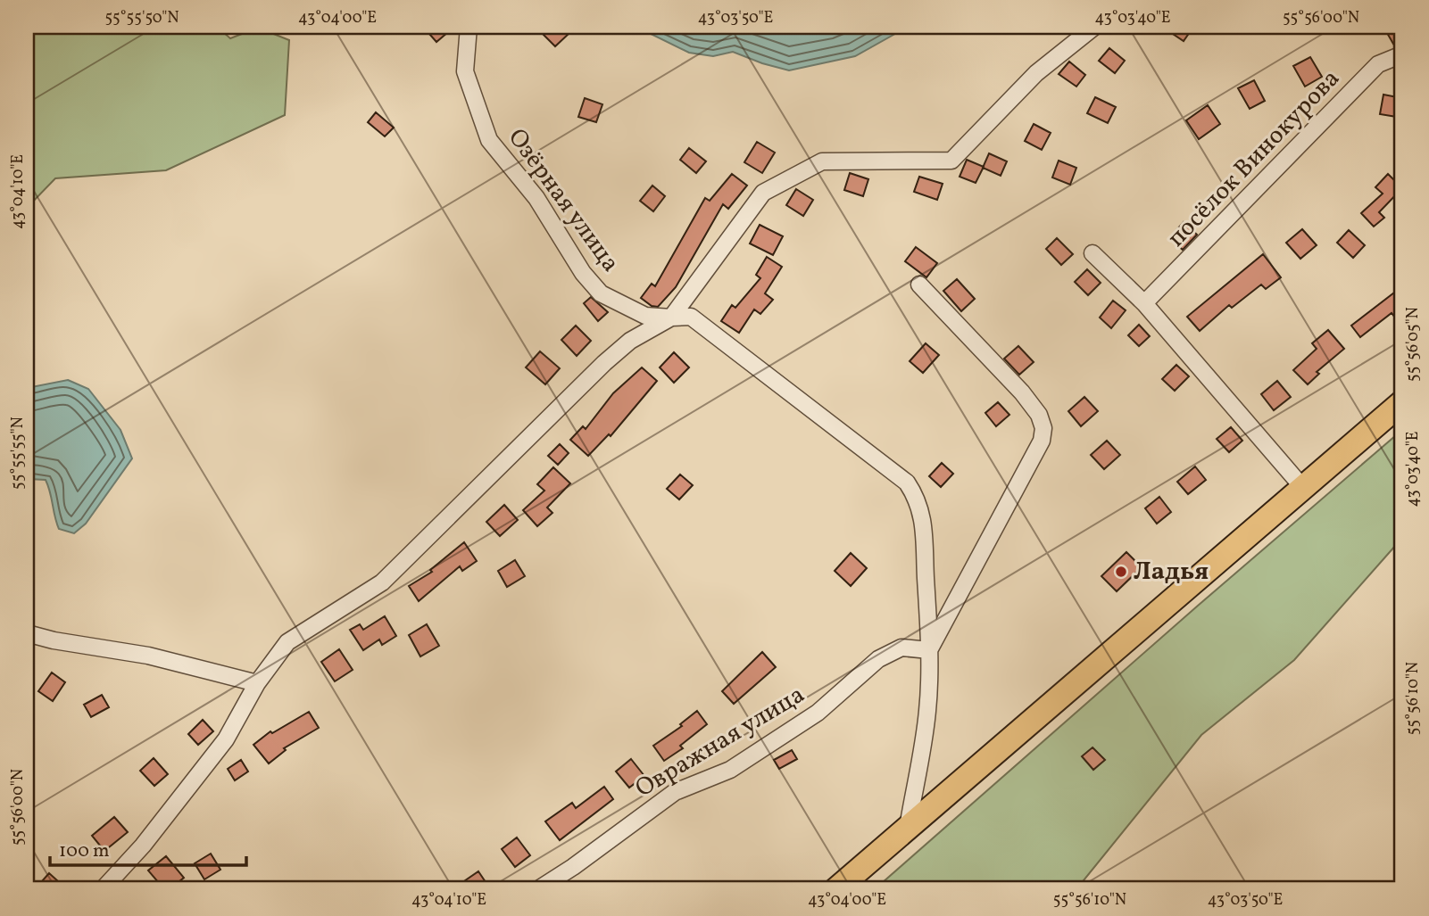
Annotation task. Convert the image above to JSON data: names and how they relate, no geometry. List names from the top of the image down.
{
  "streets": {
    "street": ["посёлок Винокурова", "Озёрная улица", "Овражная улица"]
  },
  "crossings": [
    ["Озёрная улица", "Овражная улица"]
  ],
  "places": ["Ладья"],
  "scale_bar": "100 m",
  "coordinates": [
    "55°55'50\"N",
    "43°04'00\"E",
    "43°03'50\"E",
    "43°03'40\"E",
    "55°56'00\"N",
    "43°04'10\"E",
    "55°56'05\"N",
    "55°55'55\"N",
    "55°56'10\"N"
  ]
}
